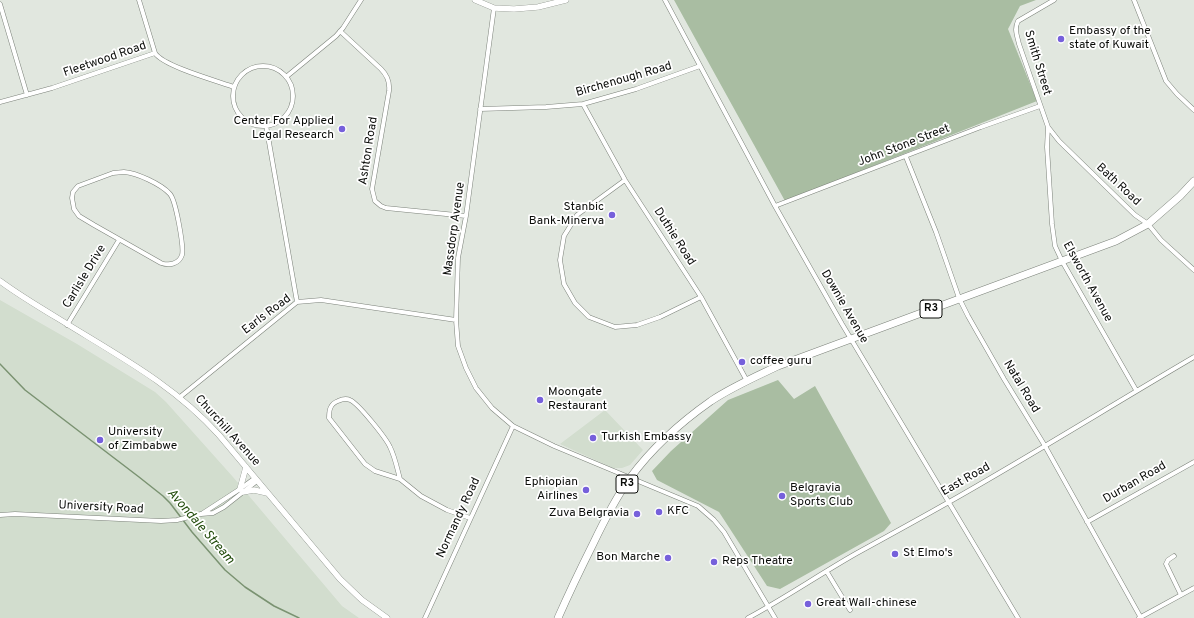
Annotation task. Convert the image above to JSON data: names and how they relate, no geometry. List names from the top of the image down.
{
  "streets": {
    "highway": ["R3"],
    "main road": ["Churchill Avenue"],
    "street": [
      "Fleetwood Road",
      "Smith Street",
      "Birchenough Road",
      "John Stone Street",
      "Ashton Road",
      "Bath Road",
      "Massdorp Avenue",
      "Duthie Road",
      "Carlisle Drive",
      "Elsworth Avenue",
      "Downie Avenue",
      "Earls Road",
      "Natal Road",
      "East Road",
      "Durban Road",
      "University Road",
      "Normandy Road"
    ]
  },
  "crossings": [
    ["Smith Street", "John Stone Street"],
    ["Smith Street", "Bath Road"],
    ["Birchenough Road", "Massdorp Avenue"],
    ["Birchenough Road", "Duthie Road"],
    ["Birchenough Road", "Downie Avenue"],
    ["John Stone Street", "Bath Road"],
    ["John Stone Street", "Downie Avenue"],
    ["John Stone Street", "Natal Road"],
    ["Ashton Road", "Massdorp Avenue"],
    ["Bath Road", "Elsworth Avenue"],
    ["Bath Road", "R3"],
    ["Massdorp Avenue", "R3"],
    ["Massdorp Avenue", "Earls Road"],
    ["Massdorp Avenue", "East Road"],
    ["Massdorp Avenue", "Normandy Road"],
    ["Duthie Road", "R3"],
    ["Carlisle Drive", "Churchill Avenue"],
    ["Elsworth Avenue", "R3"],
    ["Elsworth Avenue", "East Road"],
    ["Downie Avenue", "R3"],
    ["Downie Avenue", "East Road"],
    ["R3", "Natal Road"],
    ["Earls Road", "Churchill Avenue"],
    ["Natal Road", "East Road"],
    ["Natal Road", "Durban Road"],
    ["Churchill Avenue", "University Road"]
  ],
  "water": ["Avondale Stream"],
  "places": [
    "Embassy of the state of Kuwait",
    "Center For Applied Legal Research",
    "Stanbic Bank-Minerva",
    "coffee guru",
    "Moongate Restaurant",
    "Turkish Embassy",
    "University of Zimbabwe",
    "Ephiopian Airlines",
    "Belgravia Sports Club",
    "KFC",
    "Zuva Belgravia",
    "St Elmo's",
    "Bon Marche",
    "Reps Theatre",
    "Great Wall-chinese"
  ]
}
